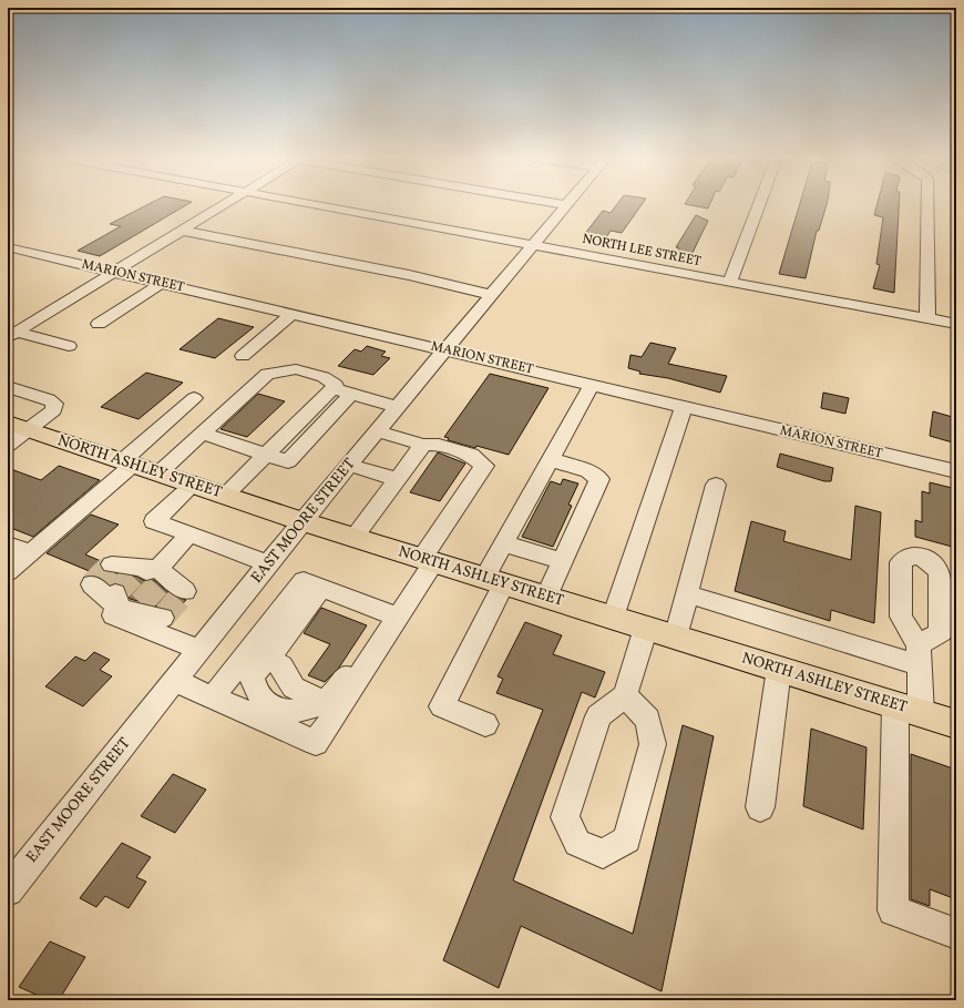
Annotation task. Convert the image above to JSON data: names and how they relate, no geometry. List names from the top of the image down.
{
  "streets": {
    "main road": ["NORTH ASHLEY STREET"],
    "street": ["NORTH LEE STREET", "MARION STREET", "EAST MOORE STREET"]
  },
  "crossings": [
    ["NORTH LEE STREET", "EAST MOORE STREET"],
    ["MARION STREET", "EAST MOORE STREET"],
    ["NORTH ASHLEY STREET", "EAST MOORE STREET"]
  ]
}
